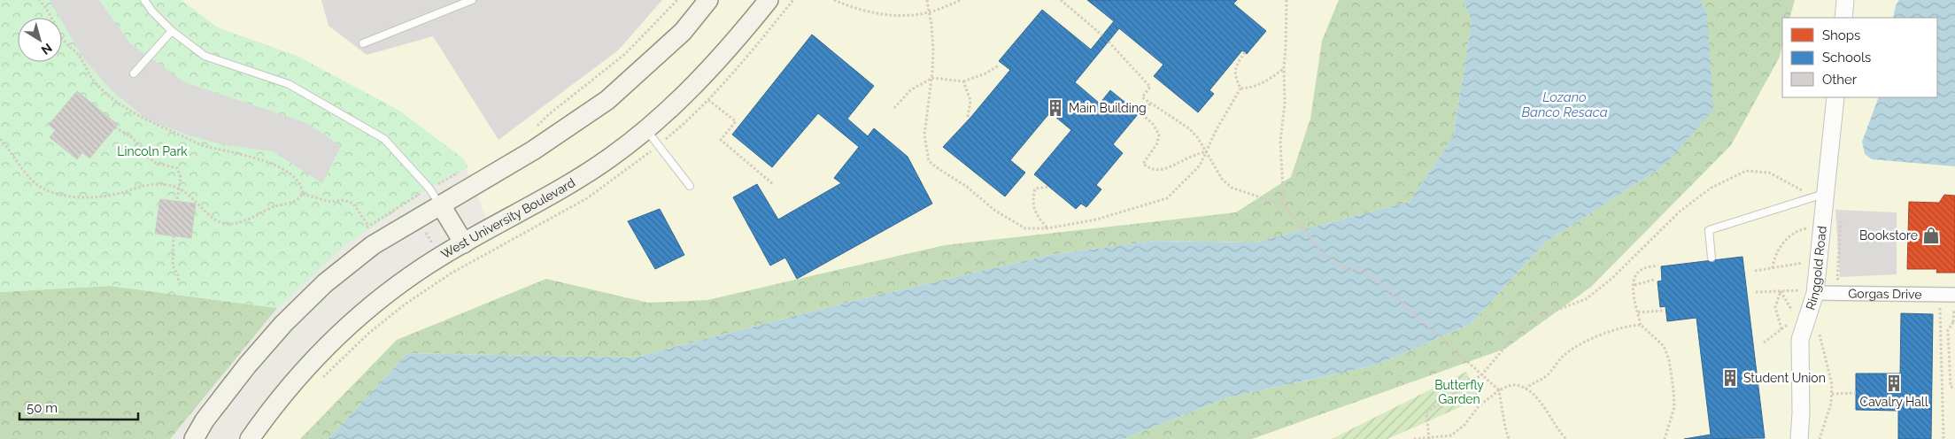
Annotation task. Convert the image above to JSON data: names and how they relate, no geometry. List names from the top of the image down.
{
  "streets": {
    "main road": ["West University Boulevard"],
    "street": ["Ringgold Road", "Gorgas Drive"]
  },
  "crossings": [
    ["Ringgold Road", "Gorgas Drive"]
  ],
  "water": ["Lozano Banco Resaca"],
  "parks": ["Lincoln Park", "Butterfly Garden"],
  "places": {
    "building": ["Main Building", "Student Union", "Cavalry Hall"],
    "shop": ["Bookstore"]
  },
  "legend": ["Shops", "Schools", "Other"],
  "scale_bar": "50 m",
  "north": "bottom right"
}
